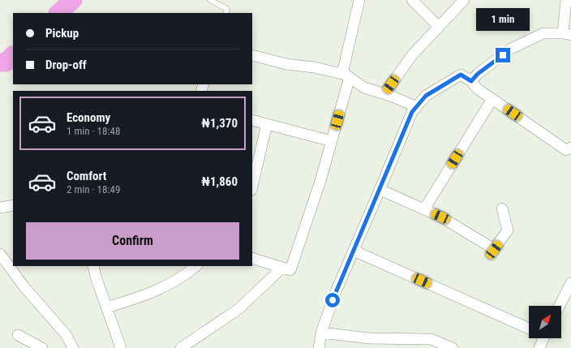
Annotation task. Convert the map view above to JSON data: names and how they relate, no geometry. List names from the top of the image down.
{
  "north": "top right",
  "page": {
    "bubble": "1 min",
    "banner": ["Pickup", "Drop-off"],
    "list": [
      {
        "name": "Economy",
        "note": "1 min · 18:48",
        "value": "₦1,370"
      },
      {
        "name": "Comfort",
        "note": "2 min · 18:49",
        "value": "₦1,860"
      }
    ],
    "buttons": "Confirm"
  }
}
